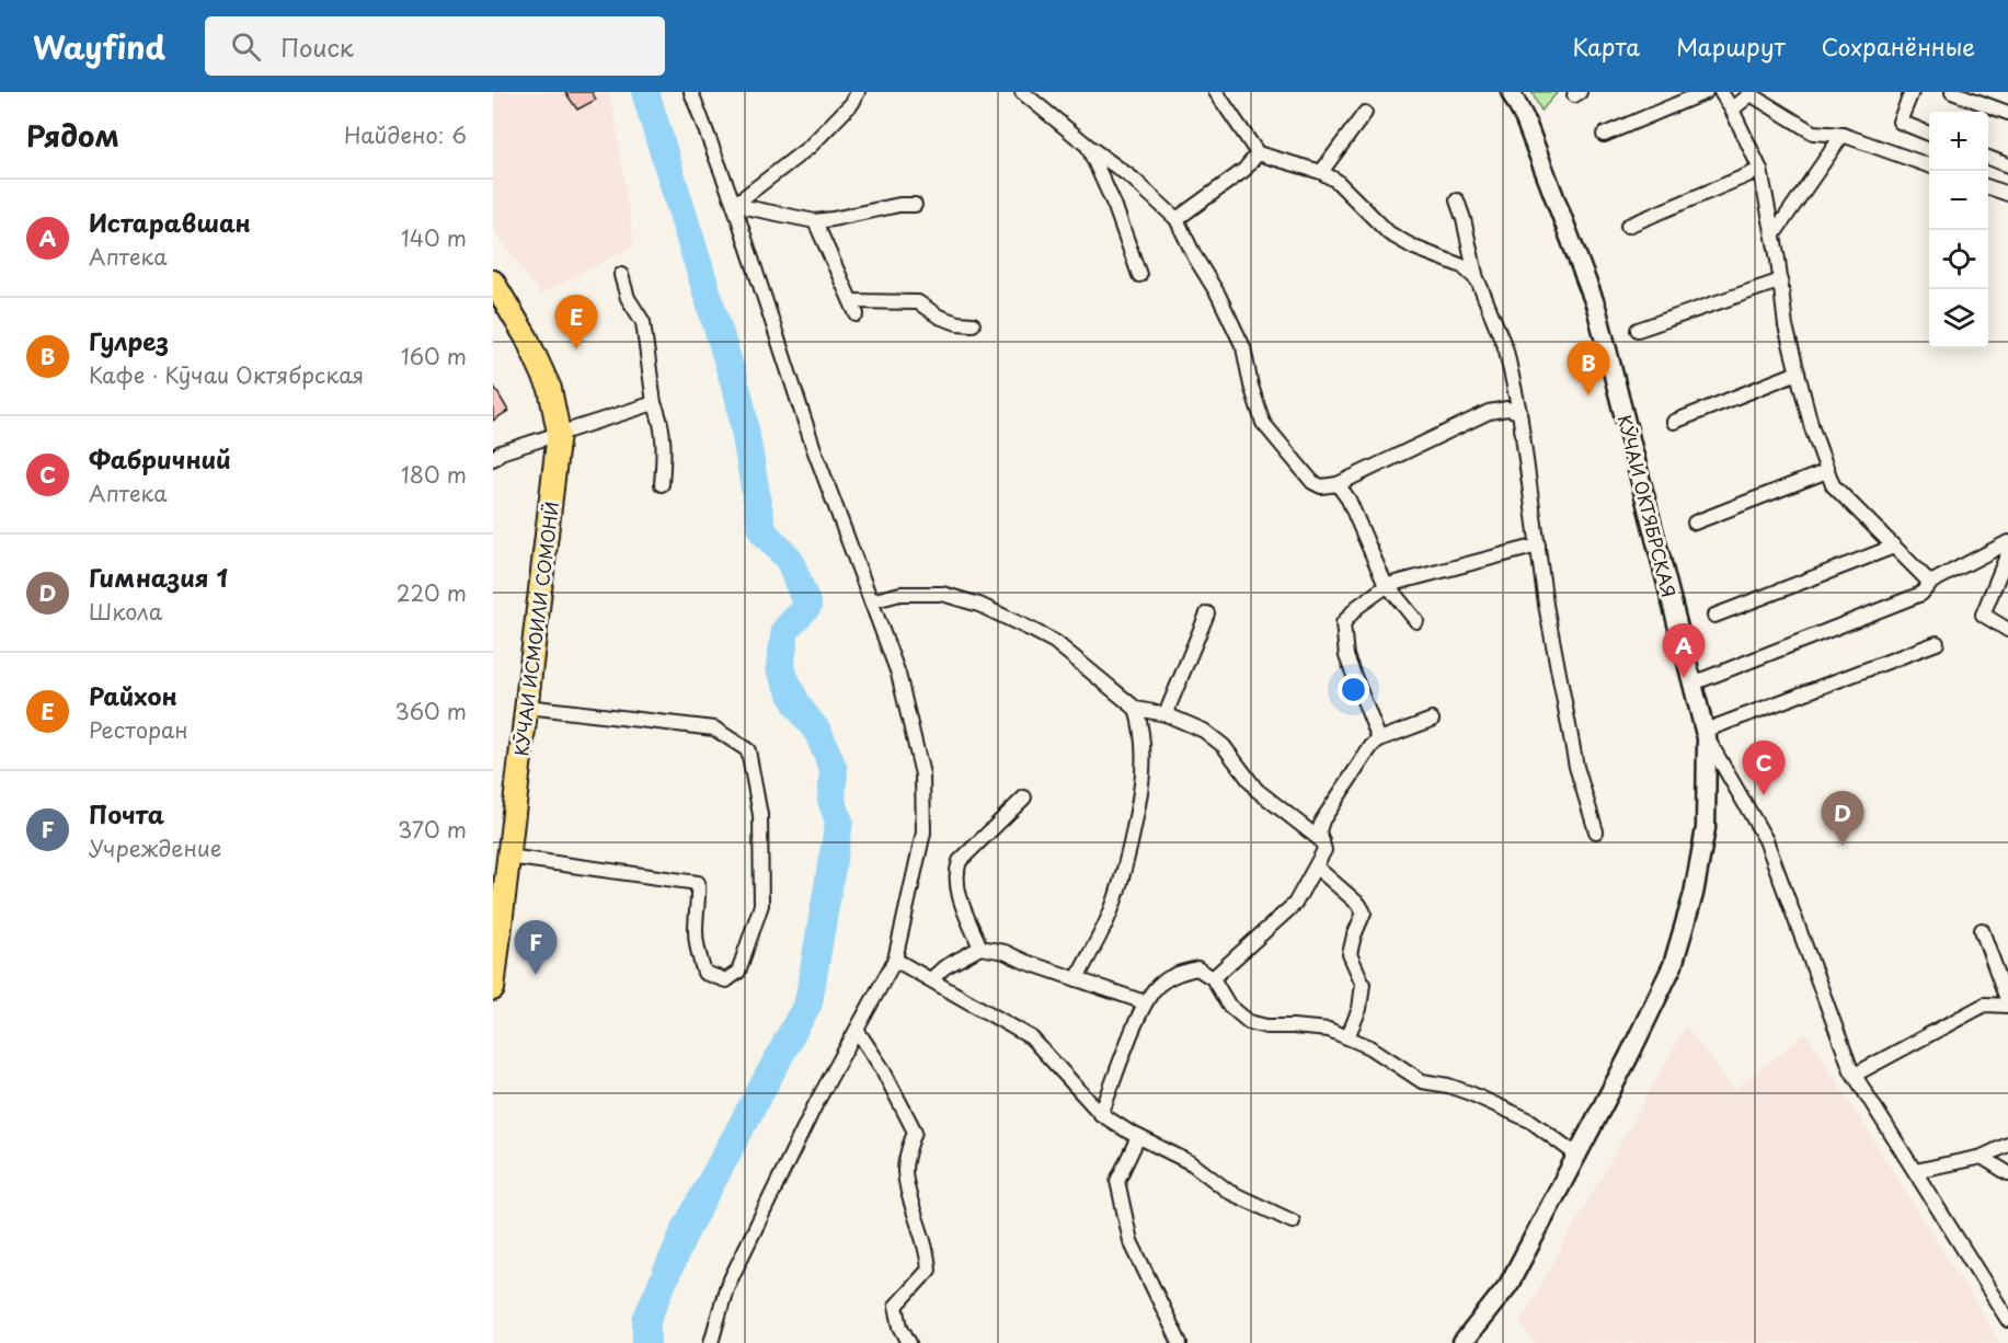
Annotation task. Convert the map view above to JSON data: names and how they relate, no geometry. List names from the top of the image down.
{
  "streets": {
    "main road": ["КӮЧАИ ОКТЯБРСКАЯ", "КӮЧАИ ИСМОИЛИ СОМОНӢ"]
  },
  "page": {
    "header": "Wayfind",
    "search": "Поиск",
    "nav": ["Карта", "Маршрут", "Сохранённые"],
    "heading": ["Рядом", "Найдено: 6"],
    "map_buttons": ["+", "−"],
    "list": [
      {
        "mark": "A",
        "name": "Истаравшан",
        "note": "Аптека",
        "value": "140 m"
      },
      {
        "mark": "B",
        "name": "Гулрез",
        "note": "Кафе · Кӯчаи Октябрская",
        "value": "160 m"
      },
      {
        "mark": "C",
        "name": "Фабричний",
        "note": "Аптека",
        "value": "180 m"
      },
      {
        "mark": "D",
        "name": "Гимназия 1",
        "note": "Школа",
        "value": "220 m"
      },
      {
        "mark": "E",
        "name": "Райхон",
        "note": "Ресторан",
        "value": "360 m"
      },
      {
        "mark": "F",
        "name": "Почта",
        "note": "Учреждение",
        "value": "370 m"
      }
    ],
    "pins": [
      "E",
      "B",
      "A",
      "C",
      "D",
      "F"
    ]
  }
}
